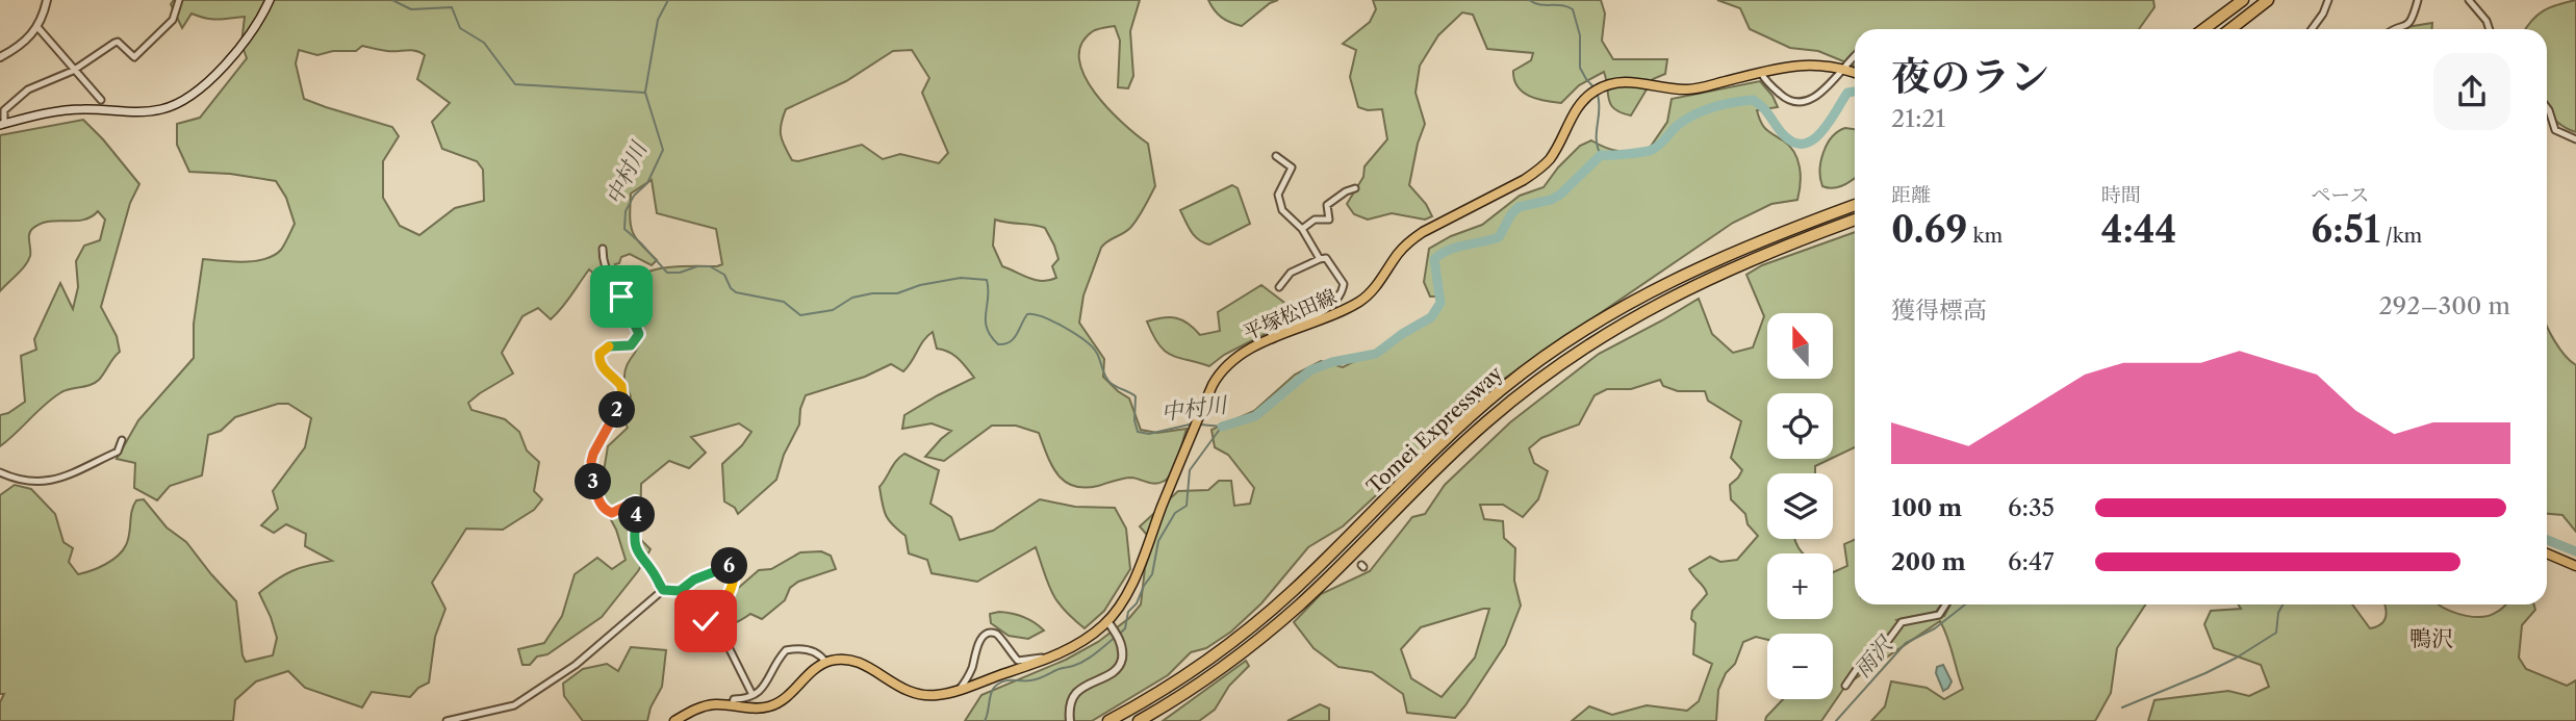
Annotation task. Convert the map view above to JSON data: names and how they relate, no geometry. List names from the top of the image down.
{
  "streets": {
    "highway": ["Tomei Expressway"],
    "main road": ["平塚松田線"]
  },
  "districts": ["鴨沢"],
  "water": ["中村川", "雨沢"],
  "north": "top",
  "page": {
    "heading": ["夜のラン", "21:21"],
    "stats": [
      ["距離", "0.69 km"],
      ["時間", "4:44"],
      ["ペース", "6:51 /km"]
    ],
    "chart": ["獲得標高", "292–300 m"],
    "map_buttons": ["+", "−"],
    "pins": [
      "2",
      "3",
      "4",
      "6"
    ],
    "list": [
      {
        "name": "100 m",
        "note": "6:35"
      },
      {
        "name": "200 m",
        "note": "6:47"
      }
    ]
  }
}
